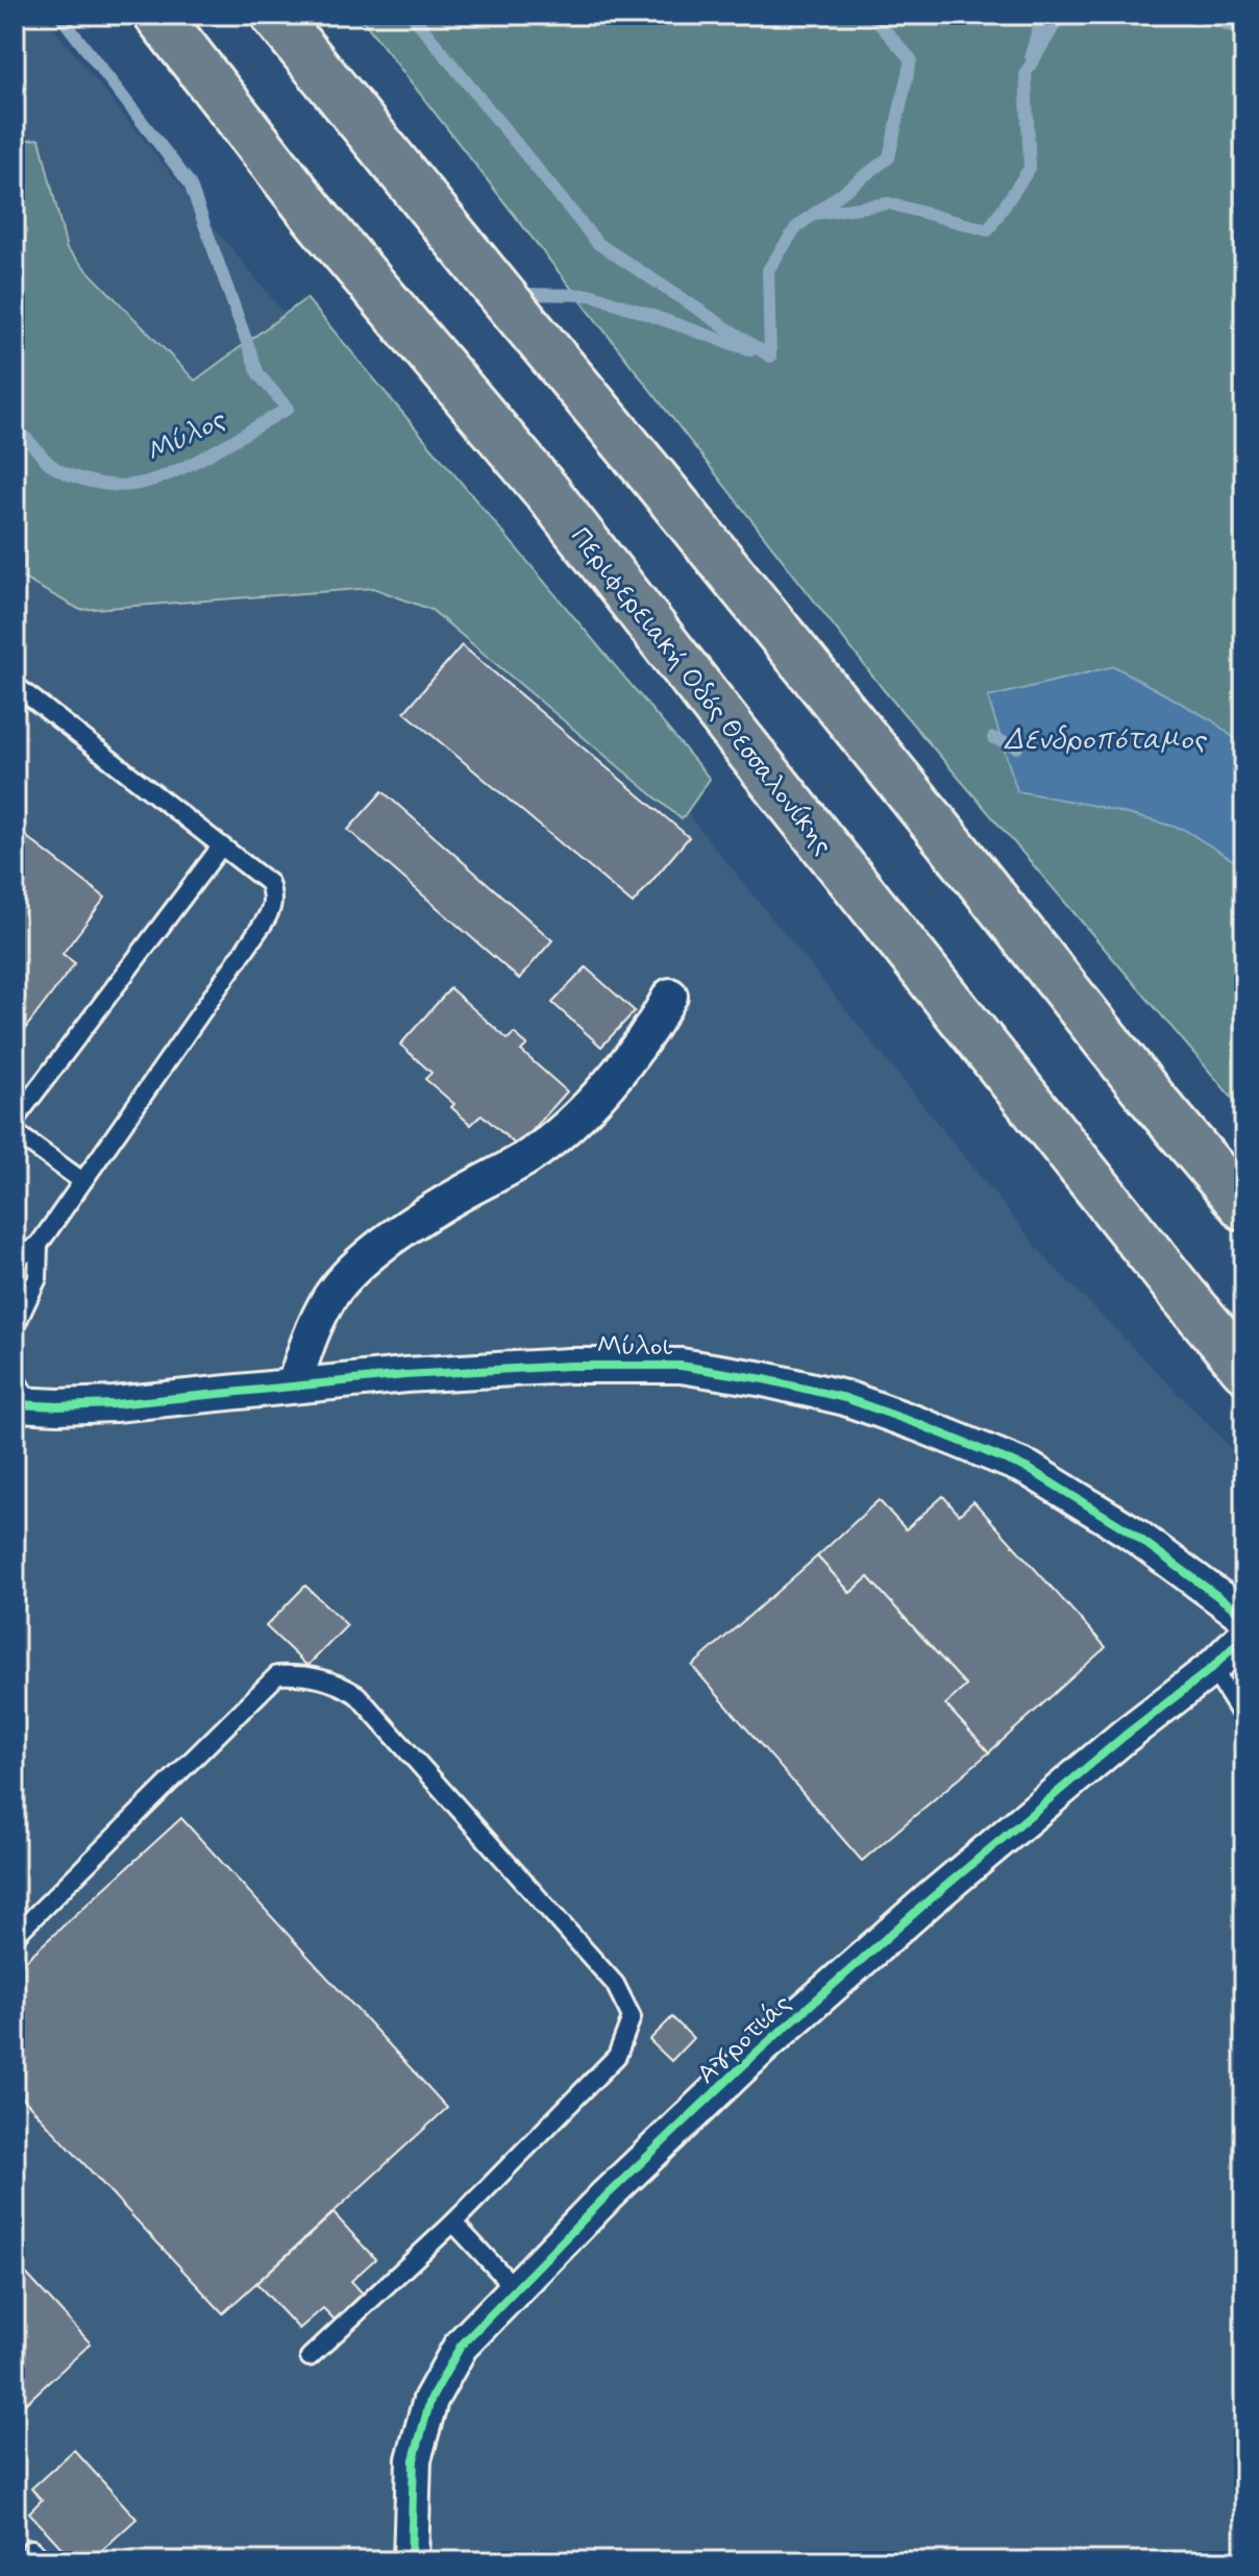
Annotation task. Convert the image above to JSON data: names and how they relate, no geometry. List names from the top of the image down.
{
  "streets": {
    "highway": ["Περιφερειακή Οδός Θεσσαλονίκης"],
    "street": ["Μύλοι", "Αγροτιάς"]
  },
  "water": ["Μύλος", "Δενδροπόταμος"]
}
